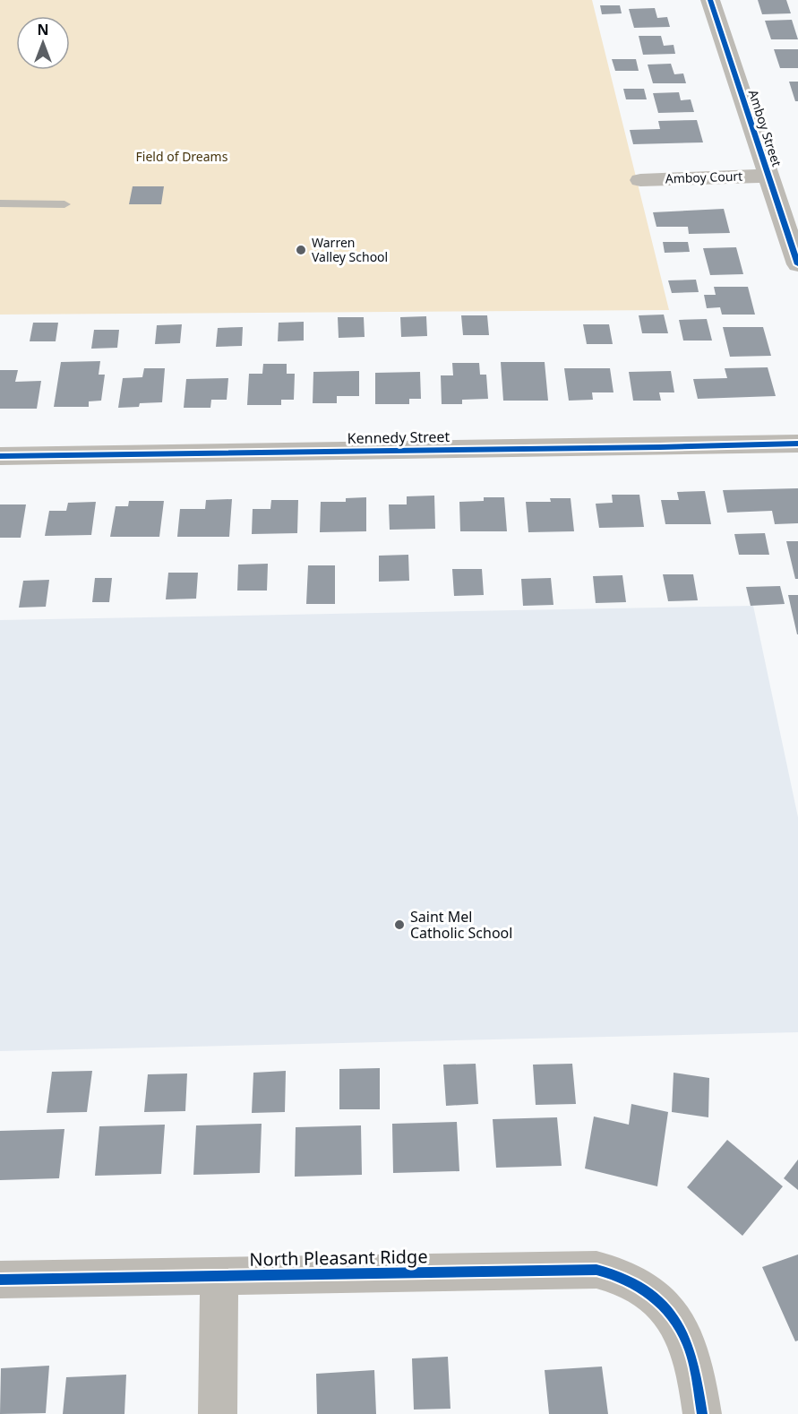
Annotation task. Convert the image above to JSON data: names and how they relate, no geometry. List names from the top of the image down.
{
  "streets": {
    "street": [
      "Amboy Street",
      "Amboy Court",
      "Kennedy Street",
      "North Pleasant Ridge"
    ]
  },
  "crossings": [
    ["Amboy Street", "Amboy Court"]
  ],
  "parks": ["Field of Dreams"],
  "places": ["Warren Valley School", "Saint Mel Catholic School"],
  "north": "top"
}
